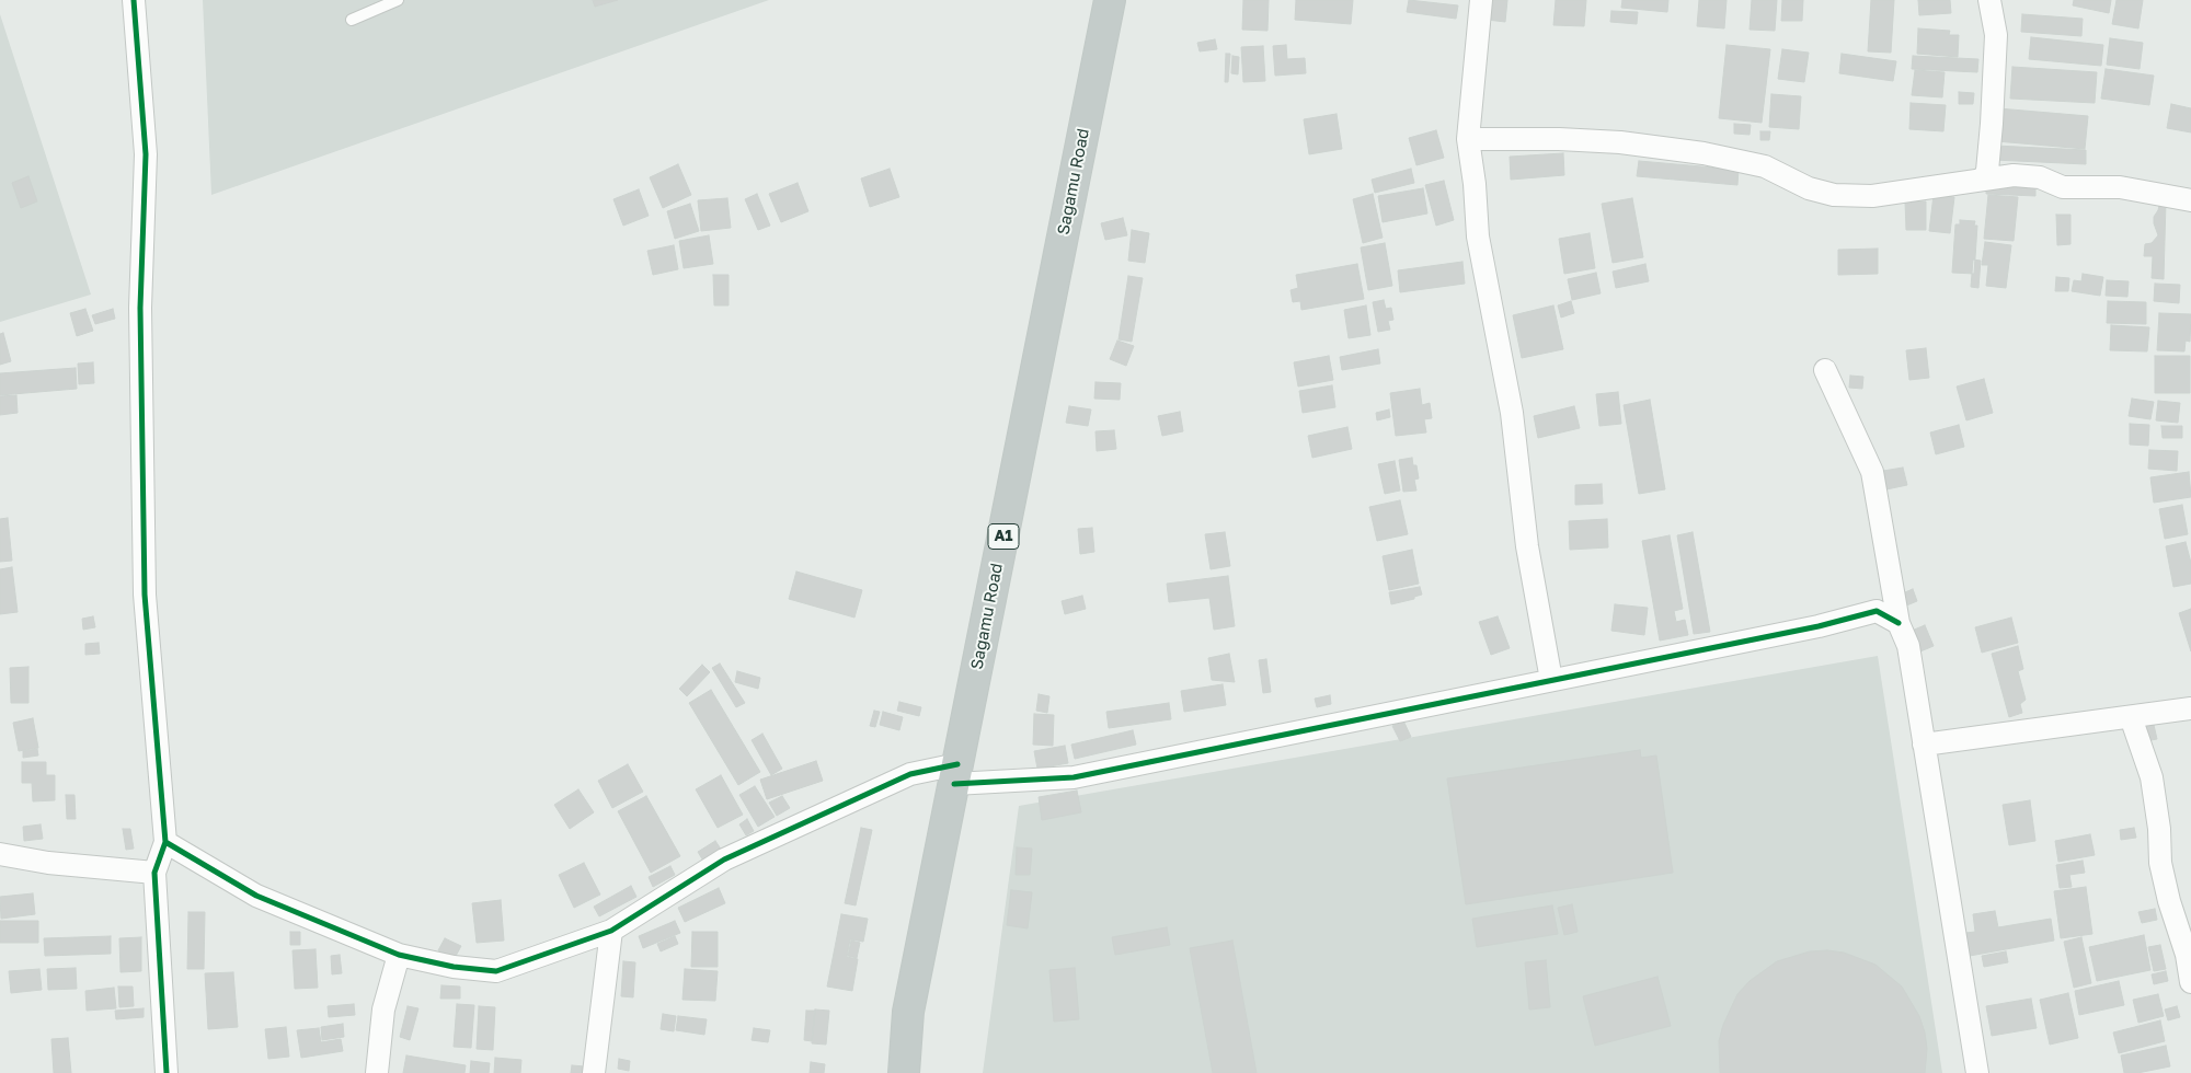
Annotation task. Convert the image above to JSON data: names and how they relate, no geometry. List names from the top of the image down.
{
  "streets": {
    "highway": ["Sagamu Road", "A1"]
  }
}
